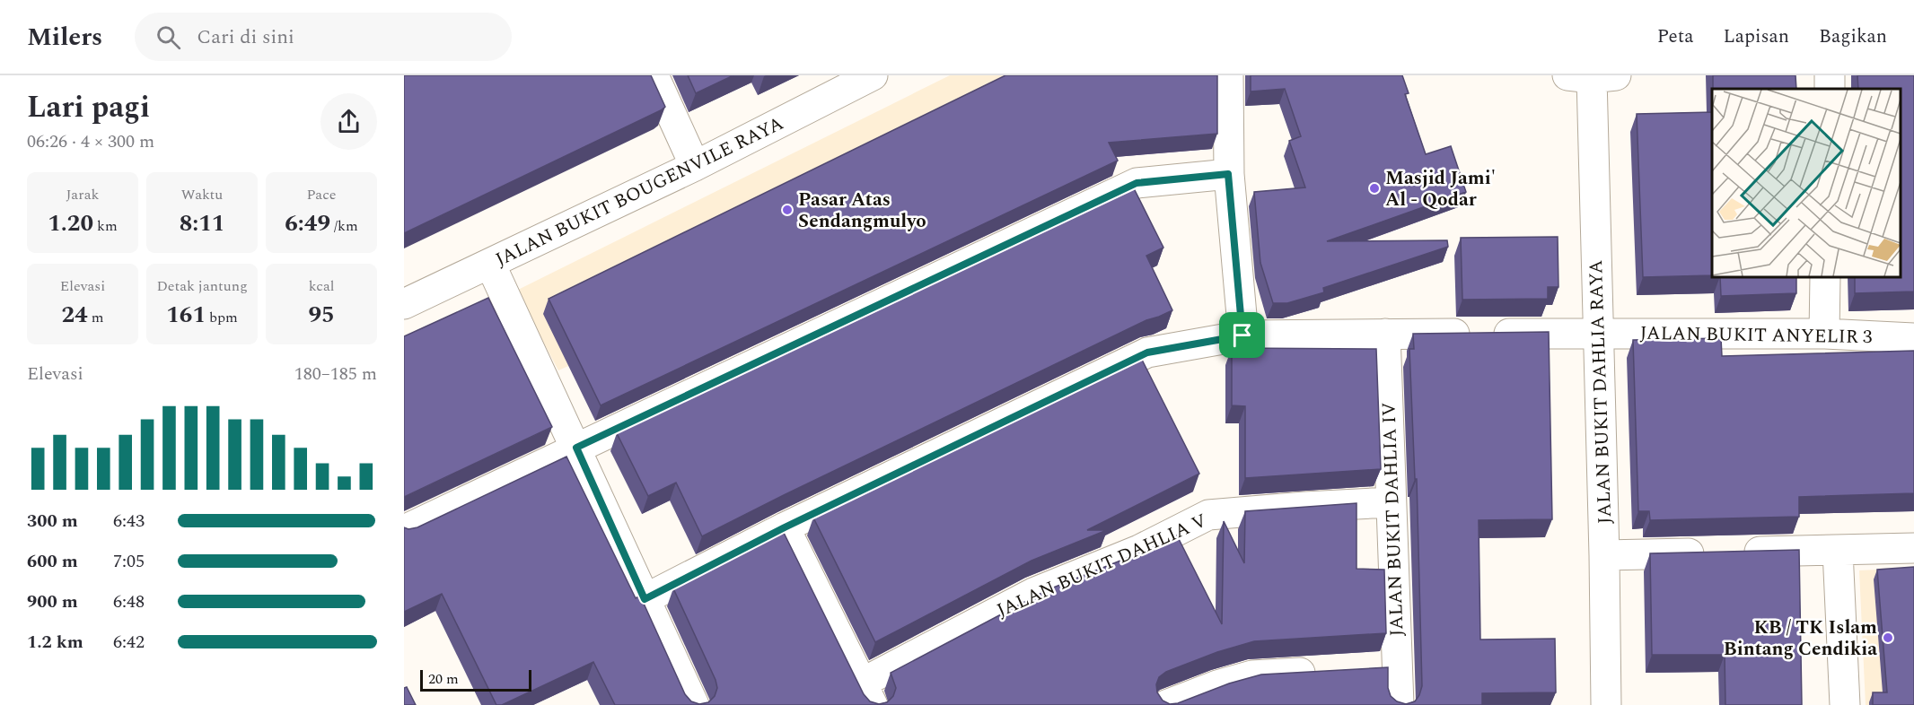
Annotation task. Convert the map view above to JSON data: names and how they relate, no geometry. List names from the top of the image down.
{
  "streets": {
    "street": [
      "JALAN BUKIT BOUGENVILE RAYA",
      "JALAN BUKIT ANYELIR 3",
      "JALAN BUKIT DAHLIA RAYA",
      "JALAN BUKIT DAHLIA IV",
      "JALAN BUKIT DAHLIA V"
    ]
  },
  "crossings": [
    ["JALAN BUKIT ANYELIR 3", "JALAN BUKIT DAHLIA RAYA"],
    ["JALAN BUKIT ANYELIR 3", "JALAN BUKIT DAHLIA IV"],
    ["JALAN BUKIT DAHLIA IV", "JALAN BUKIT DAHLIA V"]
  ],
  "places": ["Masjid Jami' Al - Qodar", "Pasar Atas Sendangmulyo", "KB / TK Islam Bintang Cendikia"],
  "scale_bar": "20 m",
  "page": {
    "header": "Milers",
    "search": "Cari di sini",
    "nav": ["Peta", "Lapisan", "Bagikan"],
    "heading": ["Lari pagi", "06:26 · 4 × 300 m"],
    "stats": [
      ["Jarak", "1.20 km"],
      ["Waktu", "8:11"],
      ["Pace", "6:49 /km"],
      ["Elevasi", "24 m"],
      ["Detak jantung", "161 bpm"],
      ["kcal", "95"]
    ],
    "chart": ["Elevasi", "180–185 m"],
    "list": [
      {
        "name": "300 m",
        "note": "6:43"
      },
      {
        "name": "600 m",
        "note": "7:05"
      },
      {
        "name": "900 m",
        "note": "6:48"
      },
      {
        "name": "1.2 km",
        "note": "6:42"
      }
    ],
    "scale": "20 m"
  }
}
